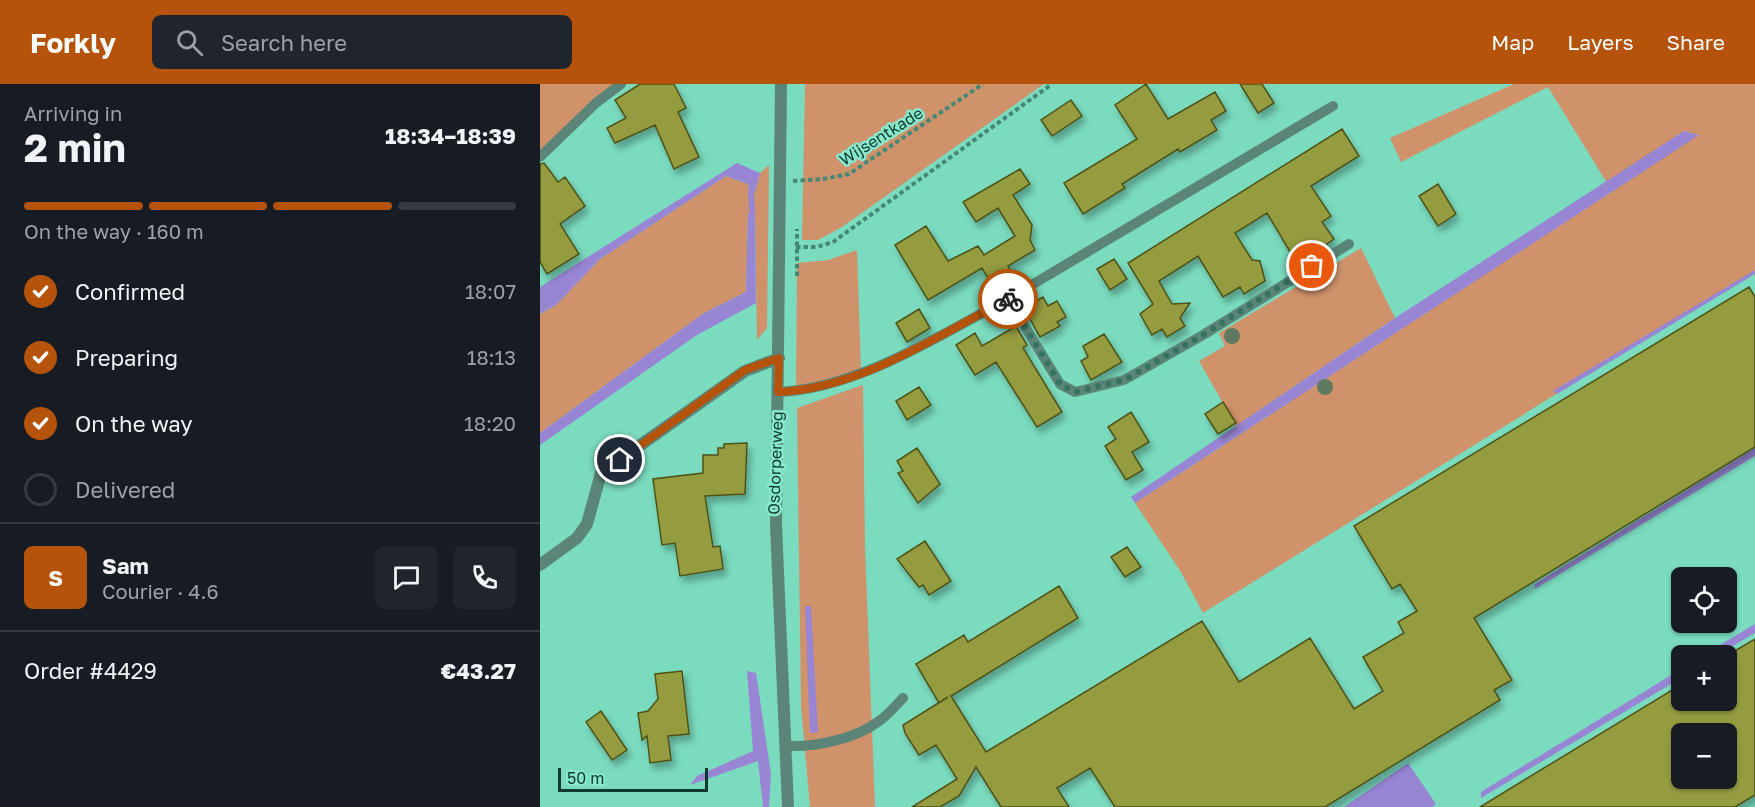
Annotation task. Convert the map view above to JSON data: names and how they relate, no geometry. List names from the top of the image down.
{
  "streets": {
    "street": ["Osdorperweg"],
    "path": ["Wijsentkade"]
  },
  "crossings": [
    ["Wijsentkade", "Osdorperweg"]
  ],
  "scale_bar": "50 m",
  "page": {
    "header": "Forkly",
    "search": "Search here",
    "nav": ["Map", "Layers", "Share"],
    "heading": ["2 min", "Arriving in", "18:34–18:39"],
    "panel": [
      "Sam",
      "Courier · 4.6",
      "Order #4429",
      "€43.27"
    ],
    "bar": "On the way · 160 m",
    "list": [
      ["Confirmed", "18:07"],
      ["Preparing", "18:13"],
      ["On the way", "18:20"],
      "Delivered"
    ],
    "round": "S",
    "map_buttons": ["+", "−"],
    "scale": "50 m"
  }
}
